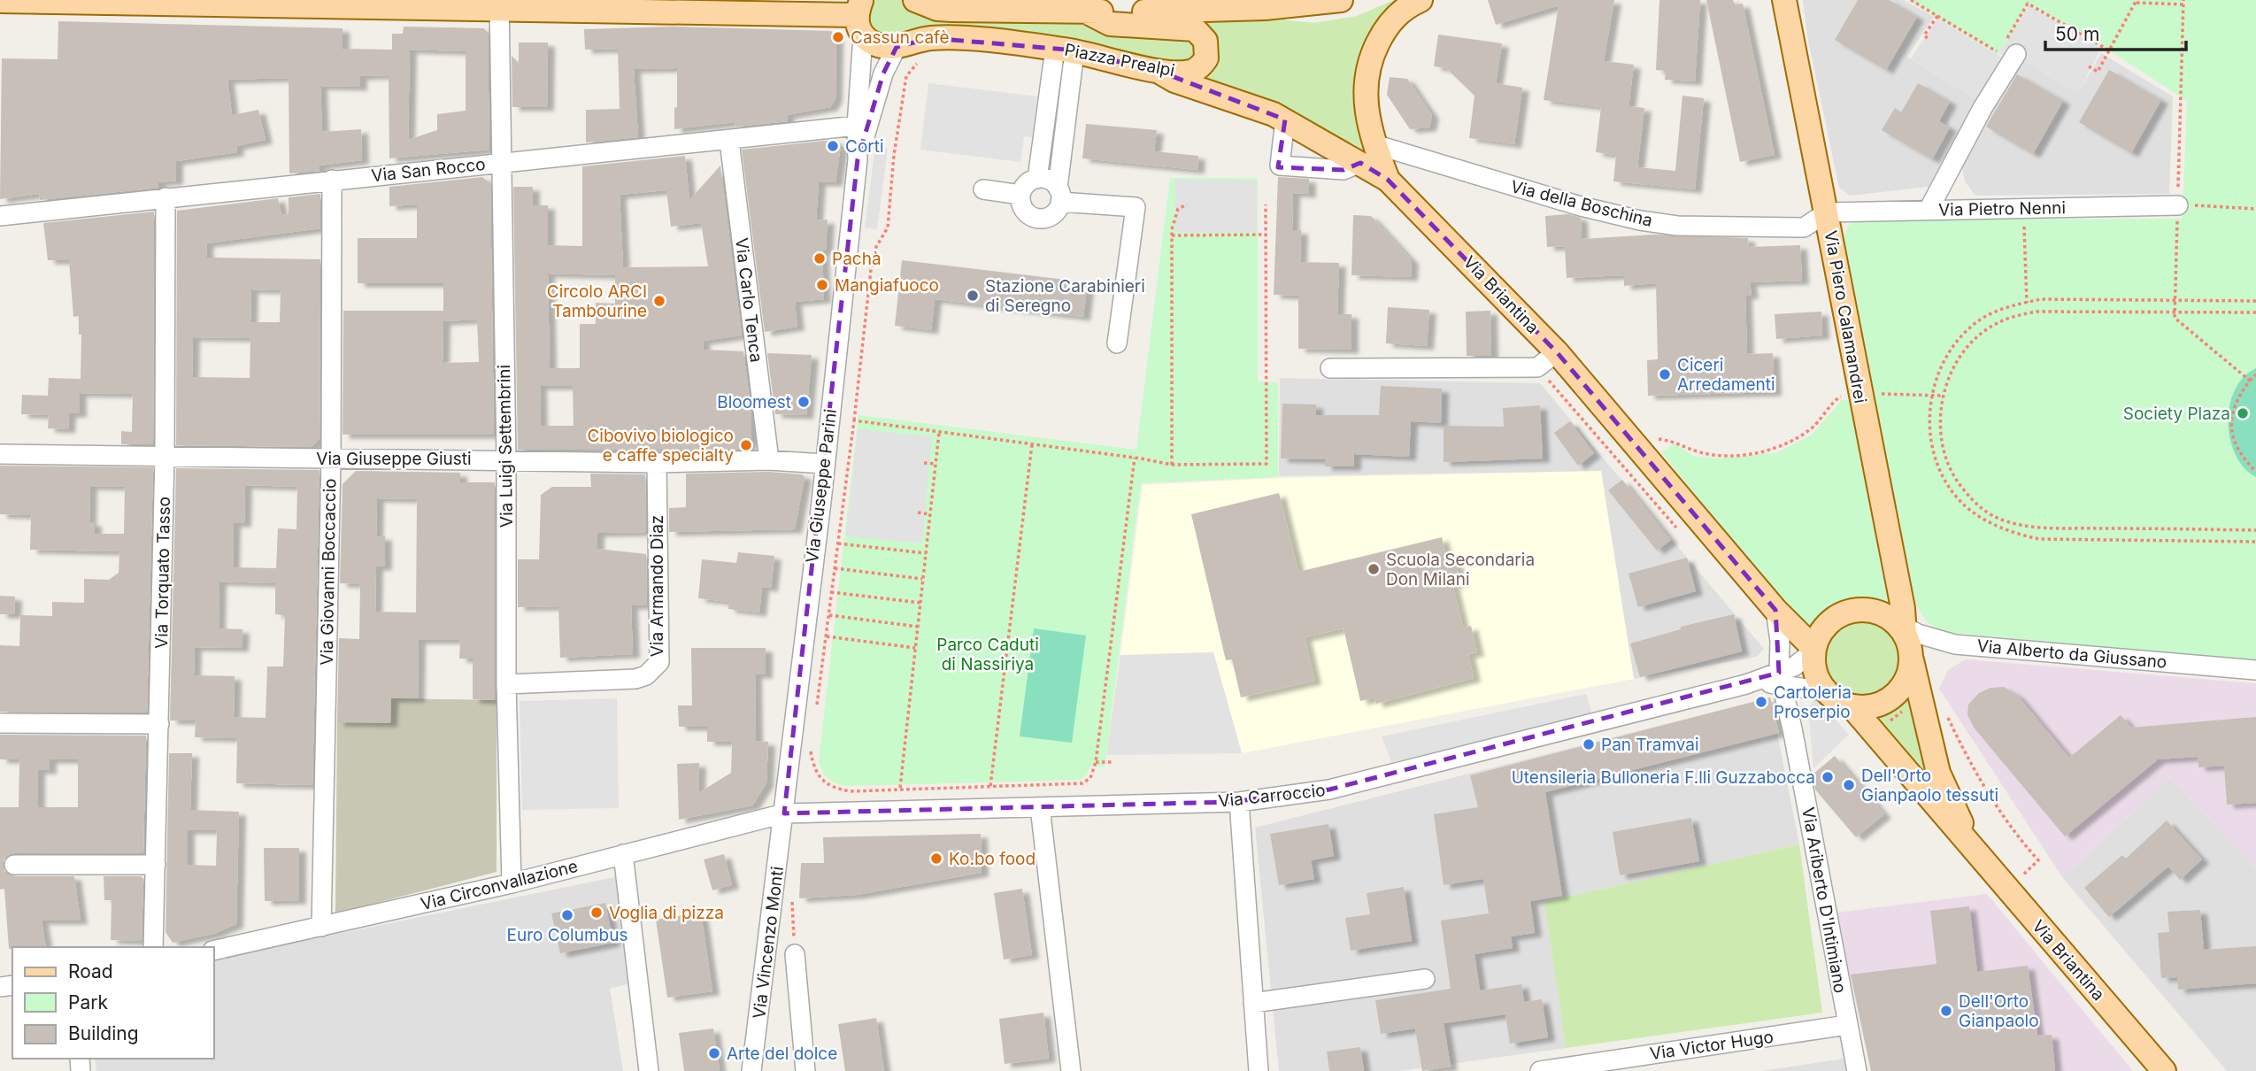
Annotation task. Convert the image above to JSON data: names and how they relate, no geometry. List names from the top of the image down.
{
  "streets": {
    "main road": ["Piazza Prealpi", "Via Briantina", "Via Piero Calamandrei"],
    "street": [
      "Via San Rocco",
      "Via della Boschina",
      "Via Pietro Nenni",
      "Via Carlo Tenca",
      "Via Luigi Settembrini",
      "Via Giuseppe Giusti",
      "Via Giuseppe Parini",
      "Via Giovanni Boccaccio",
      "Via Torquato Tasso",
      "Via Armando Diaz",
      "Via Alberto da Giussano",
      "Via Carroccio",
      "Via Circonvallazione",
      "Via Ariberto D'Intimiano",
      "Via Vincenzo Monti",
      "Via Victor Hugo"
    ]
  },
  "crossings": [
    ["Piazza Prealpi", "Via Briantina"],
    ["Piazza Prealpi", "Via Giuseppe Parini"],
    ["Via San Rocco", "Via Carlo Tenca"],
    ["Via San Rocco", "Via Luigi Settembrini"],
    ["Via San Rocco", "Via Giuseppe Parini"],
    ["Via San Rocco", "Via Giovanni Boccaccio"],
    ["Via San Rocco", "Via Torquato Tasso"],
    ["Via della Boschina", "Via Pietro Nenni"],
    ["Via della Boschina", "Via Piero Calamandrei"],
    ["Via Pietro Nenni", "Via Piero Calamandrei"],
    ["Via Briantina", "Via Piero Calamandrei"],
    ["Via Briantina", "Via Alberto da Giussano"],
    ["Via Briantina", "Via Carroccio"],
    ["Via Briantina", "Via Ariberto D'Intimiano"],
    ["Via Carlo Tenca", "Via Giuseppe Giusti"],
    ["Via Piero Calamandrei", "Via Alberto da Giussano"],
    ["Via Piero Calamandrei", "Via Carroccio"],
    ["Via Piero Calamandrei", "Via Ariberto D'Intimiano"],
    ["Via Luigi Settembrini", "Via Giuseppe Giusti"],
    ["Via Luigi Settembrini", "Via Armando Diaz"],
    ["Via Luigi Settembrini", "Via Circonvallazione"],
    ["Via Giuseppe Giusti", "Via Giuseppe Parini"],
    ["Via Giuseppe Giusti", "Via Giovanni Boccaccio"],
    ["Via Giuseppe Giusti", "Via Torquato Tasso"],
    ["Via Giuseppe Giusti", "Via Armando Diaz"],
    ["Via Giuseppe Parini", "Via Carroccio"],
    ["Via Giuseppe Parini", "Via Circonvallazione"],
    ["Via Giuseppe Parini", "Via Vincenzo Monti"],
    ["Via Giovanni Boccaccio", "Via Circonvallazione"],
    ["Via Alberto da Giussano", "Via Carroccio"],
    ["Via Alberto da Giussano", "Via Ariberto D'Intimiano"],
    ["Via Carroccio", "Via Circonvallazione"],
    ["Via Carroccio", "Via Ariberto D'Intimiano"],
    ["Via Carroccio", "Via Vincenzo Monti"],
    ["Via Circonvallazione", "Via Vincenzo Monti"],
    ["Via Ariberto D'Intimiano", "Via Victor Hugo"]
  ],
  "parks": ["Parco Caduti di Nassiriya"],
  "places": [
    "Cassun cafè",
    "Corti",
    "Pachà",
    "Mangiafuoco",
    "Stazione Carabinieri di Seregno",
    "Circolo ARCI Tambourine",
    "Ciceri Arredamenti",
    "Bloomest",
    "Society Plaza",
    "Cibovivo biologico e caffe specialty",
    "Scuola Secondaria Don Milani",
    "Cartoleria Proserpio",
    "Pan Tramvai",
    "Utensileria Bulloneria F.lli Guzzabocca",
    "Dell'Orto Gianpaolo tessuti",
    "Ko.bo food",
    "Voglia di pizza",
    "Euro Columbus",
    "Dell'Orto Gianpaolo",
    "Arte del dolce"
  ],
  "legend": ["Road", "Park", "Building"],
  "scale_bar": "50 m"
}
